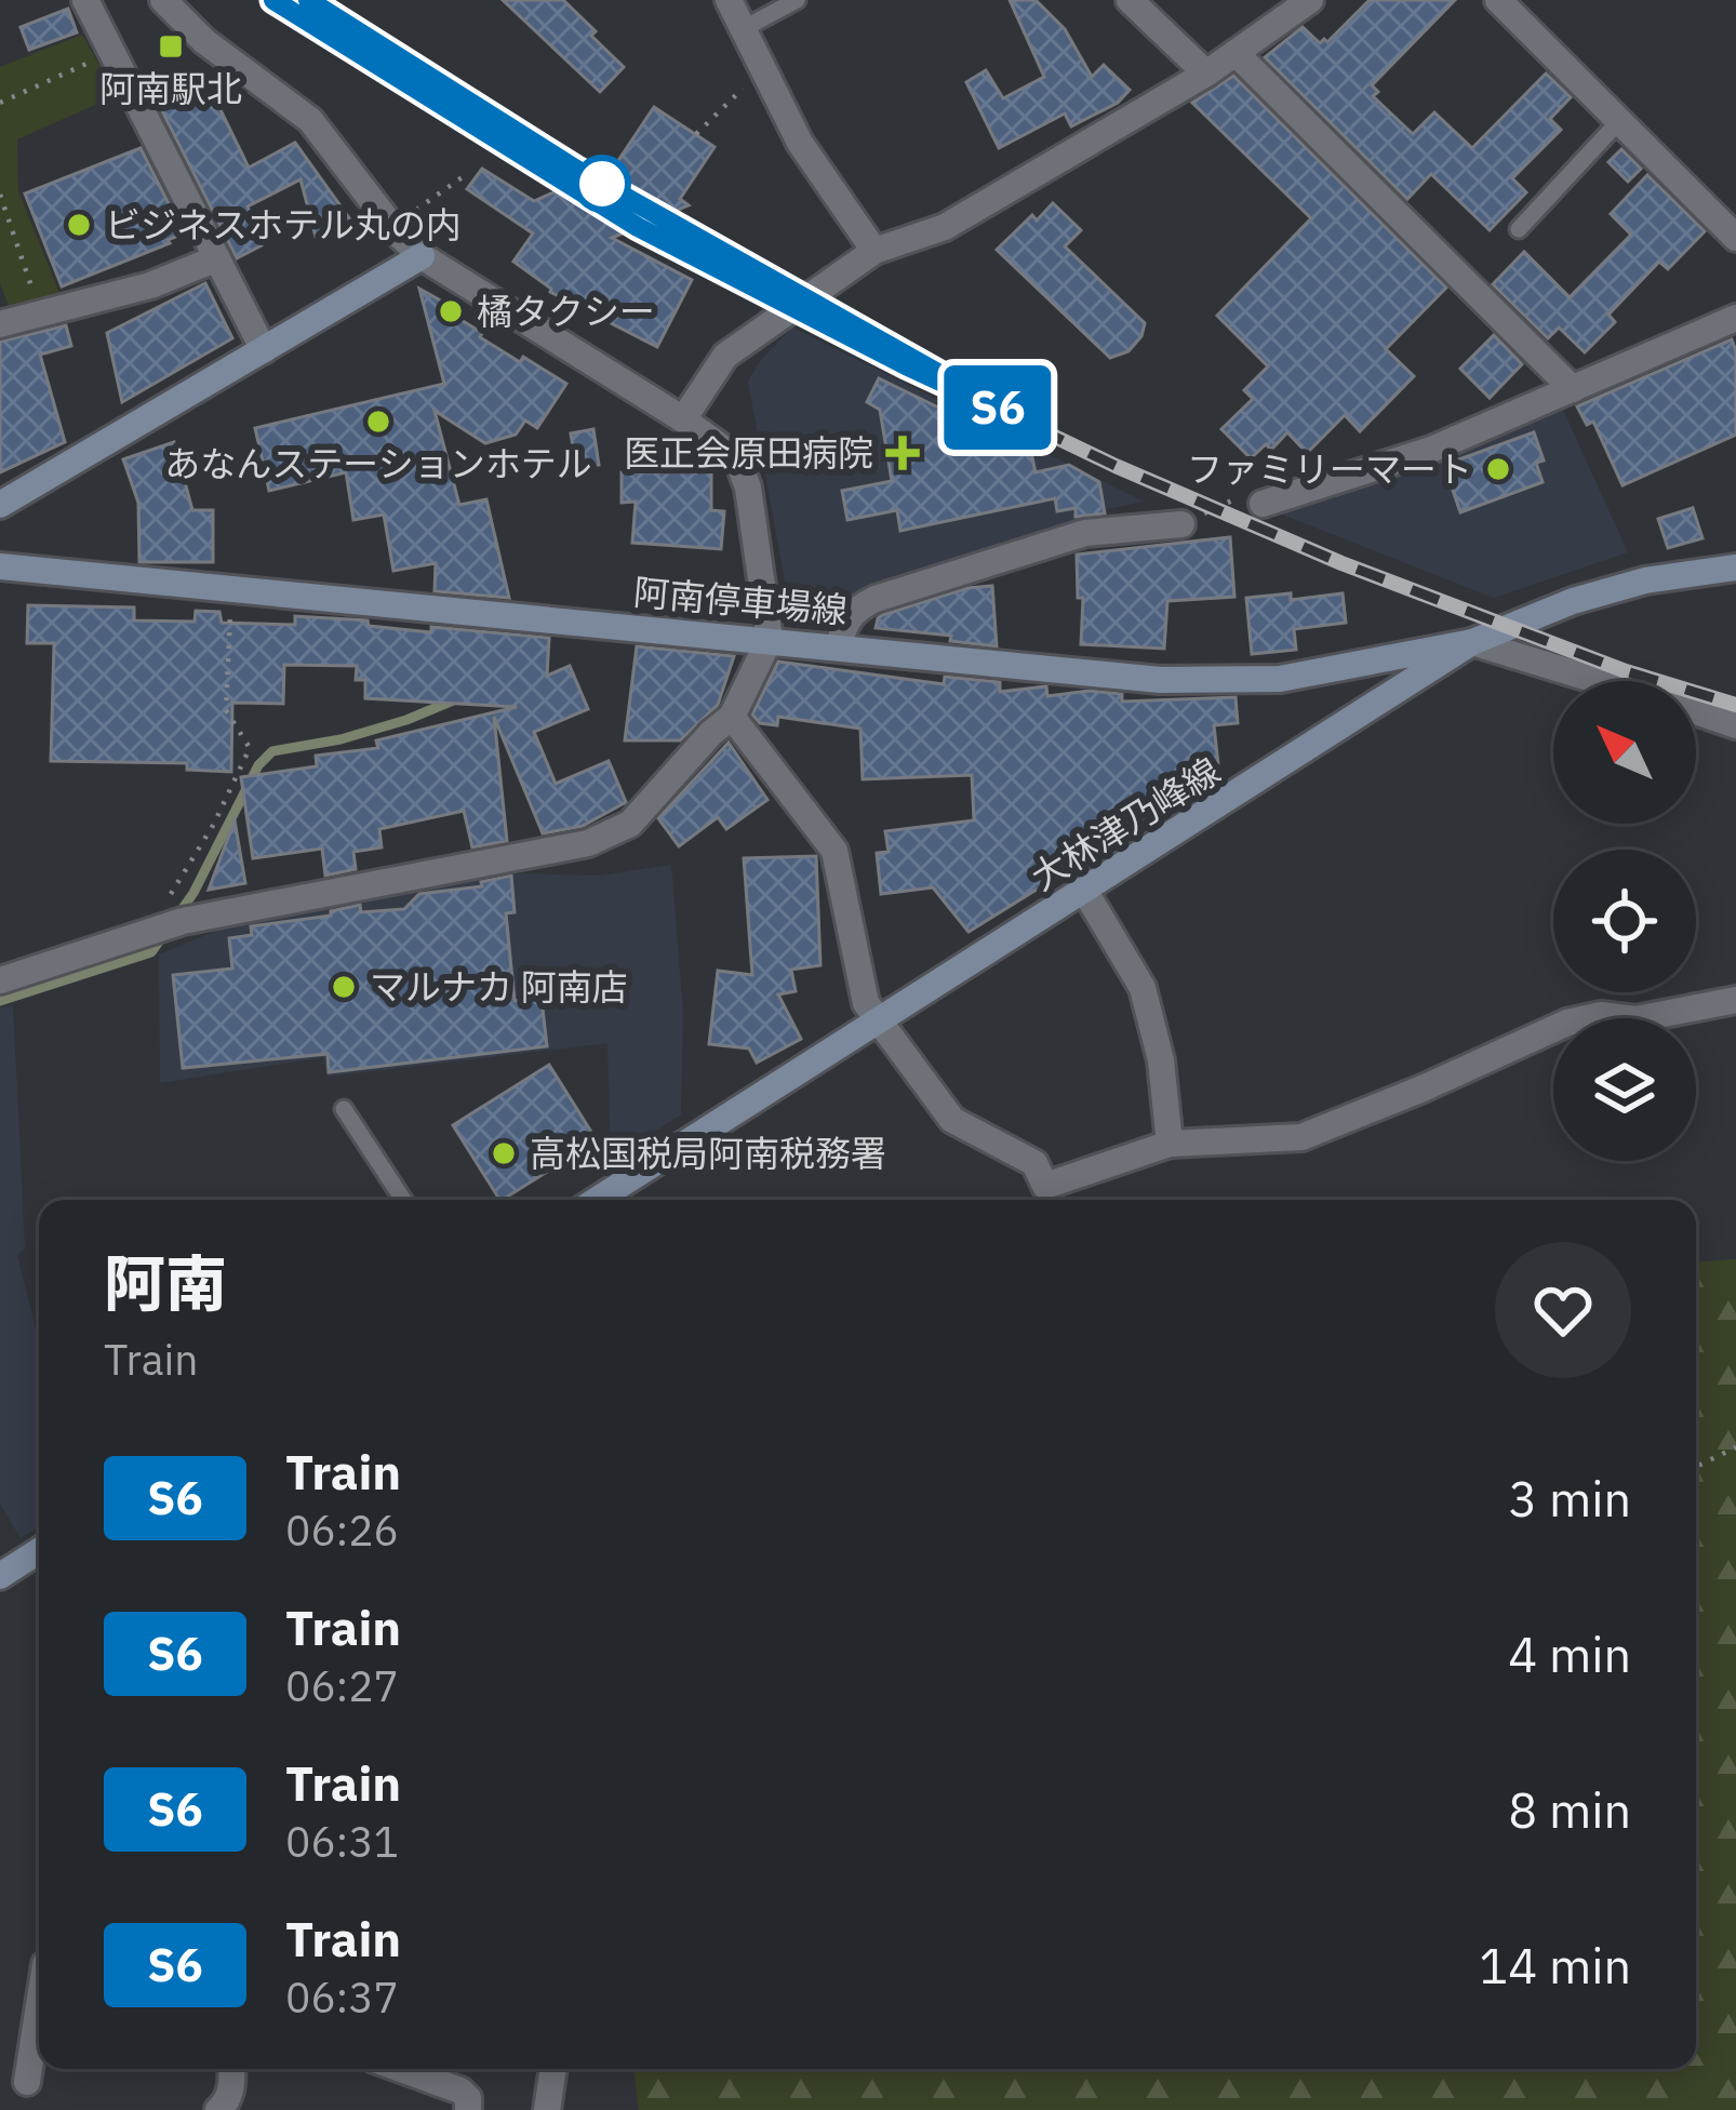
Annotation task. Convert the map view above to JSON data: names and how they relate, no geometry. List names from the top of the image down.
{
  "streets": {
    "main road": ["阿南停車場線", "大林津乃峰線"]
  },
  "crossings": [
    ["阿南停車場線", "大林津乃峰線"]
  ],
  "places": {
    "transit": ["阿南駅北"],
    "other": [
      "ビジネスホテル丸の内",
      "橘タクシー",
      "あなんステーションホテル",
      "ファミリーマート",
      "マルナカ 阿南店",
      "高松国税局阿南税務署"
    ],
    "health": ["医正会原田病院"]
  },
  "north": "top left",
  "page": {
    "on_map": "S6",
    "heading": ["阿南", "Train"],
    "list": [
      {
        "mark": "S6",
        "name": "Train",
        "note": "06:26",
        "value": "3 min"
      },
      {
        "mark": "S6",
        "name": "Train",
        "note": "06:27",
        "value": "4 min"
      },
      {
        "mark": "S6",
        "name": "Train",
        "note": "06:31",
        "value": "8 min"
      },
      {
        "mark": "S6",
        "name": "Train",
        "note": "06:37",
        "value": "14 min"
      }
    ]
  }
}
